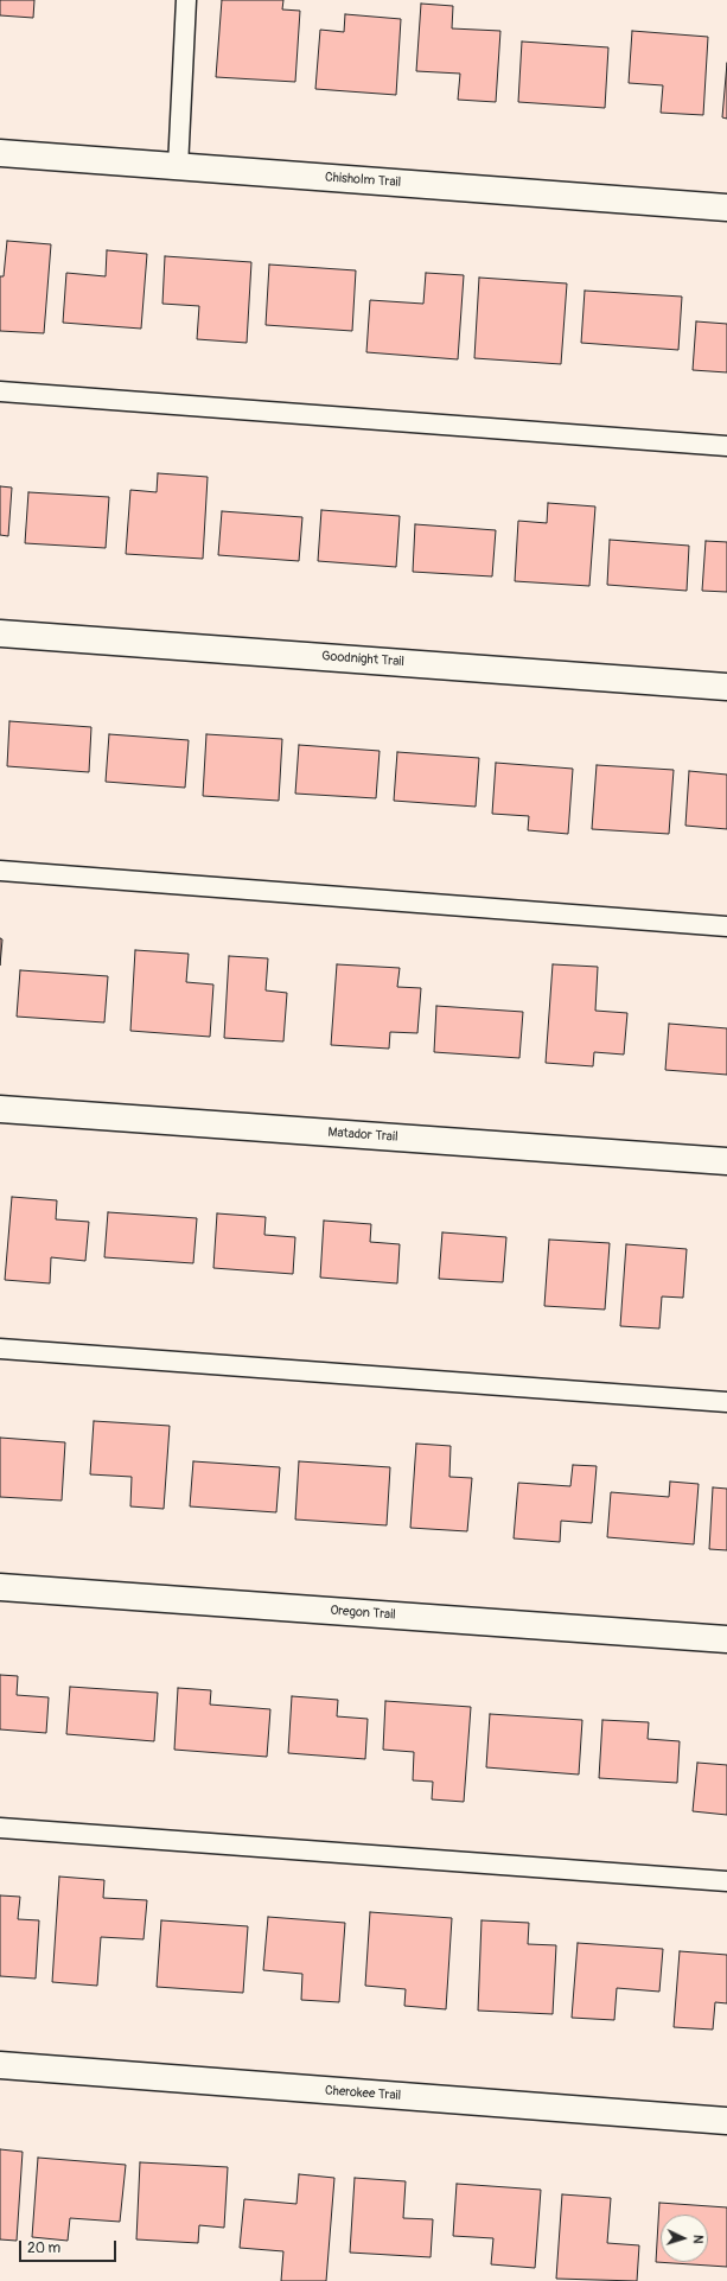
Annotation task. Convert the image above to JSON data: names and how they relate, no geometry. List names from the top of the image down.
{
  "streets": {
    "street": [
      "Chisholm Trail",
      "Goodnight Trail",
      "Matador Trail",
      "Oregon Trail",
      "Cherokee Trail"
    ]
  },
  "scale_bar": "20 m",
  "north": "right"
}
